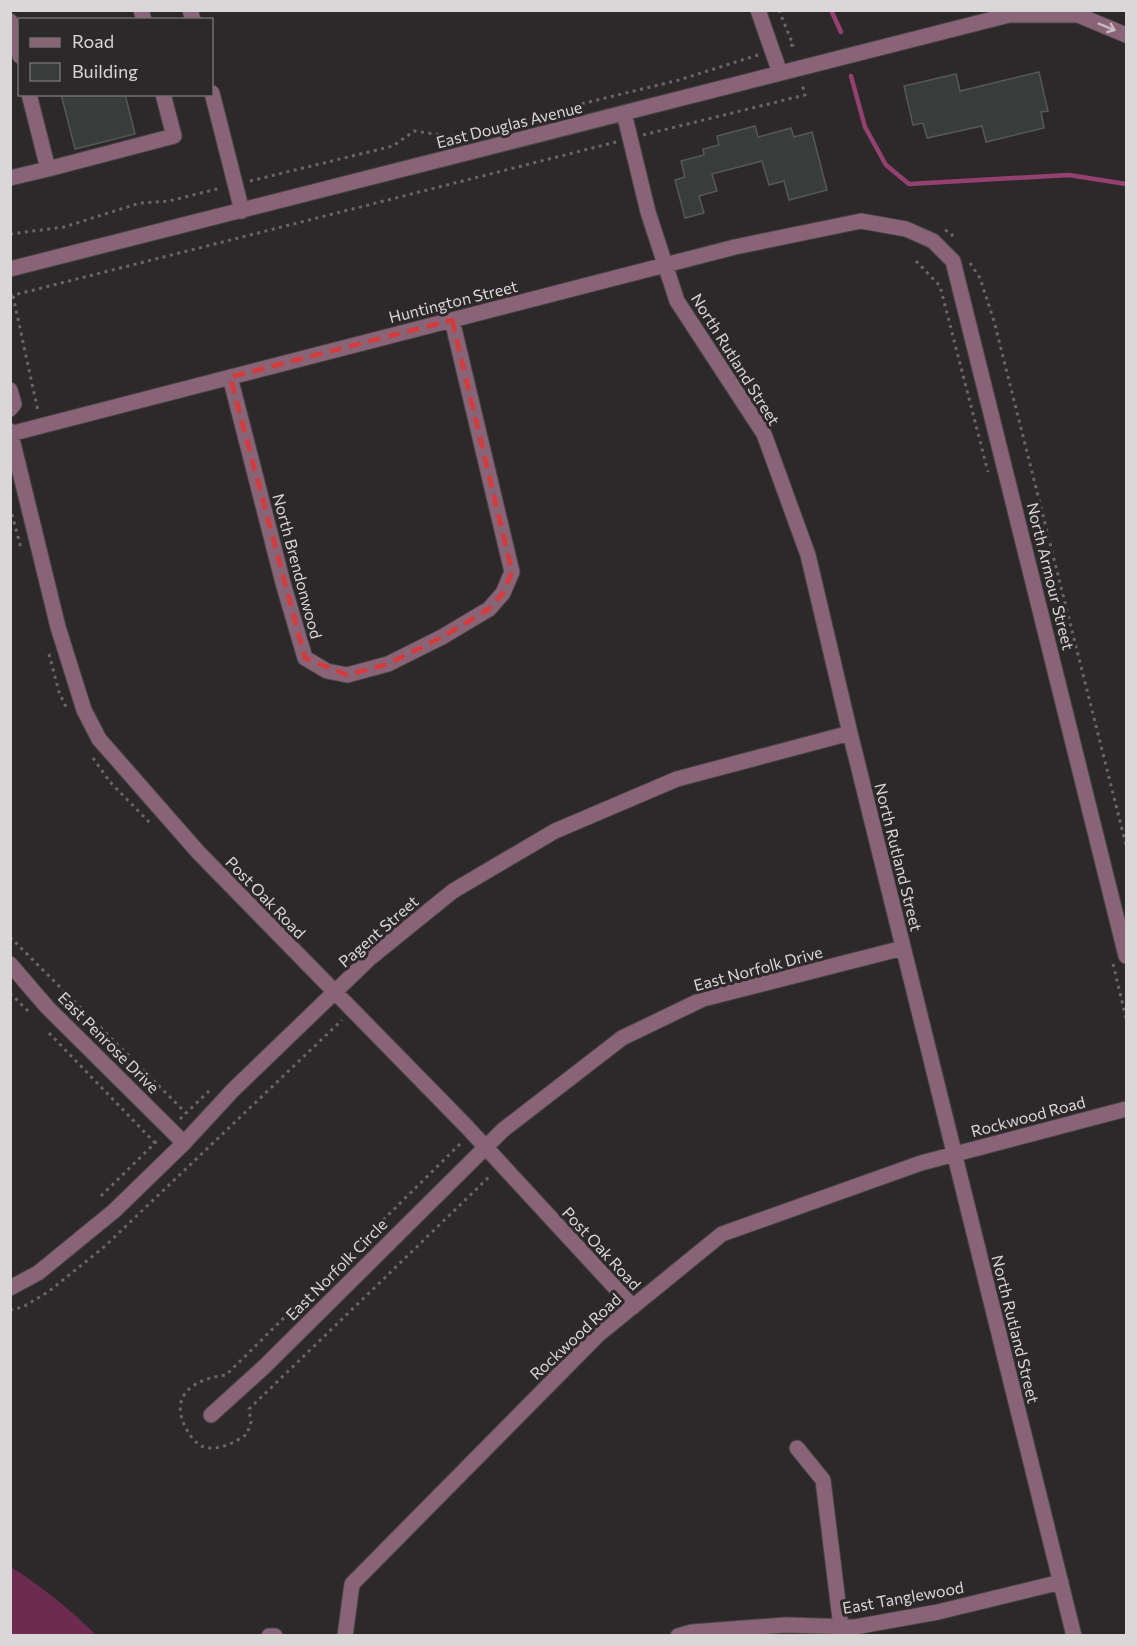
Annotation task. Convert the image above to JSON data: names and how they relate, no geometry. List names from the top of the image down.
{
  "streets": {
    "street": [
      "East Douglas Avenue",
      "Huntington Street",
      "North Rutland Street",
      "North Brendonwood",
      "North Armour Street",
      "Post Oak Road",
      "Pagent Street",
      "East Norfolk Drive",
      "East Penrose Drive",
      "Rockwood Road",
      "East Norfolk Circle",
      "East Tanglewood"
    ]
  },
  "crossings": [
    ["East Douglas Avenue", "North Rutland Street"],
    ["Huntington Street", "North Rutland Street"],
    ["Huntington Street", "North Brendonwood"],
    ["Huntington Street", "North Armour Street"],
    ["Huntington Street", "Post Oak Road"],
    ["North Rutland Street", "Pagent Street"],
    ["North Rutland Street", "East Norfolk Drive"],
    ["North Rutland Street", "Rockwood Road"],
    ["North Rutland Street", "East Tanglewood"],
    ["Post Oak Road", "Pagent Street"],
    ["Post Oak Road", "East Norfolk Drive"],
    ["Post Oak Road", "Rockwood Road"],
    ["Post Oak Road", "East Norfolk Circle"],
    ["Pagent Street", "East Penrose Drive"],
    ["East Norfolk Drive", "East Norfolk Circle"]
  ],
  "legend": ["Road", "Building"]
}
